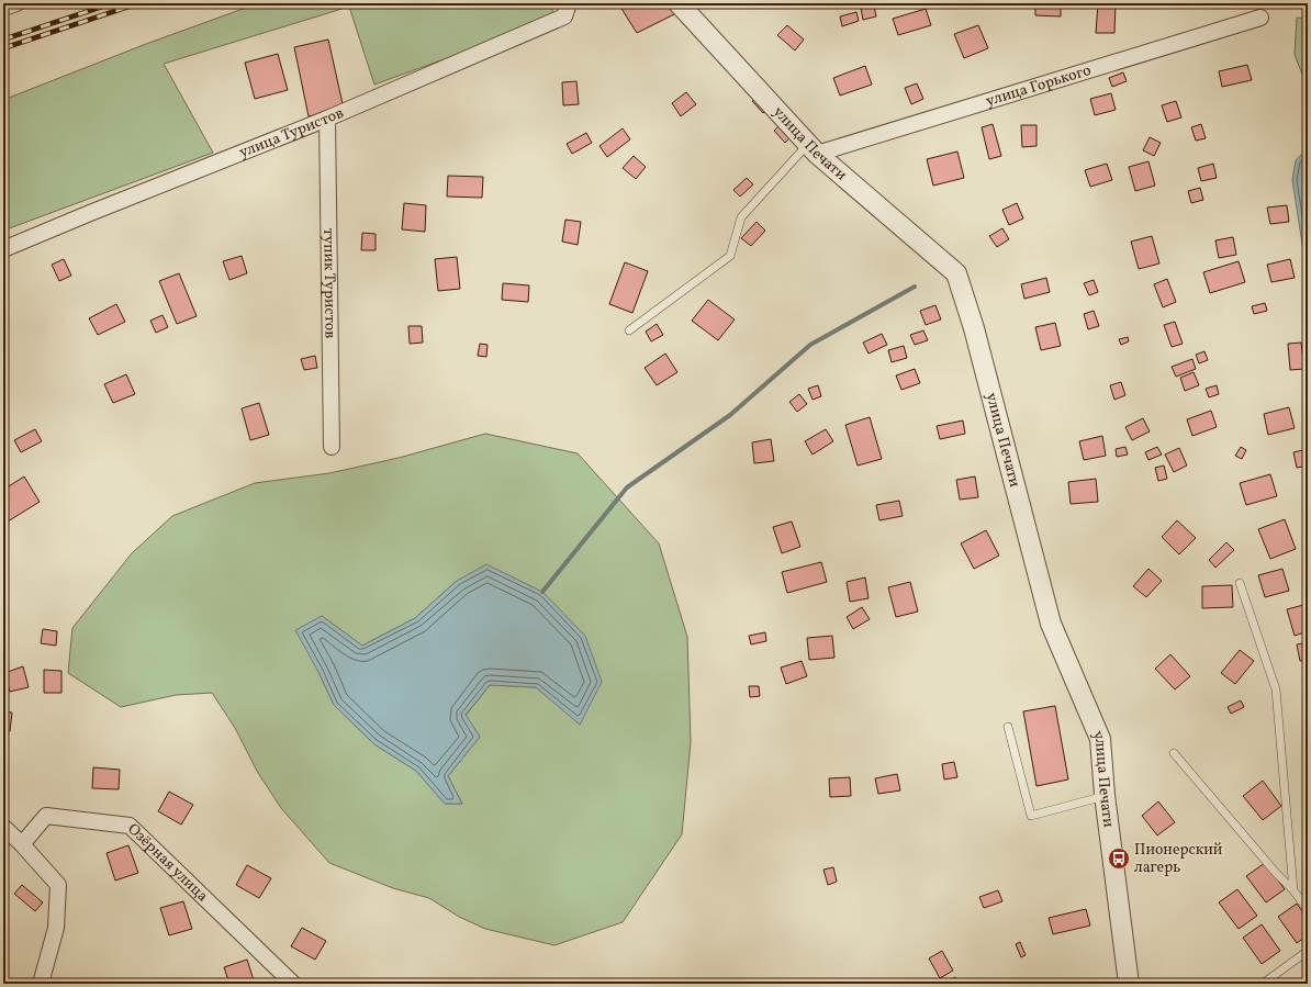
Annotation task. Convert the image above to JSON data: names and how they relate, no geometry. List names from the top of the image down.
{
  "streets": {
    "street": [
      "улица Горького",
      "улица Туристов",
      "улица Печати",
      "тупик Туристов",
      "Озёрная улица"
    ]
  },
  "crossings": [
    ["улица Горького", "улица Печати"],
    ["улица Туристов", "тупик Туристов"]
  ],
  "places": {
    "bus stop": ["Пионерский лагерь"]
  }
}
